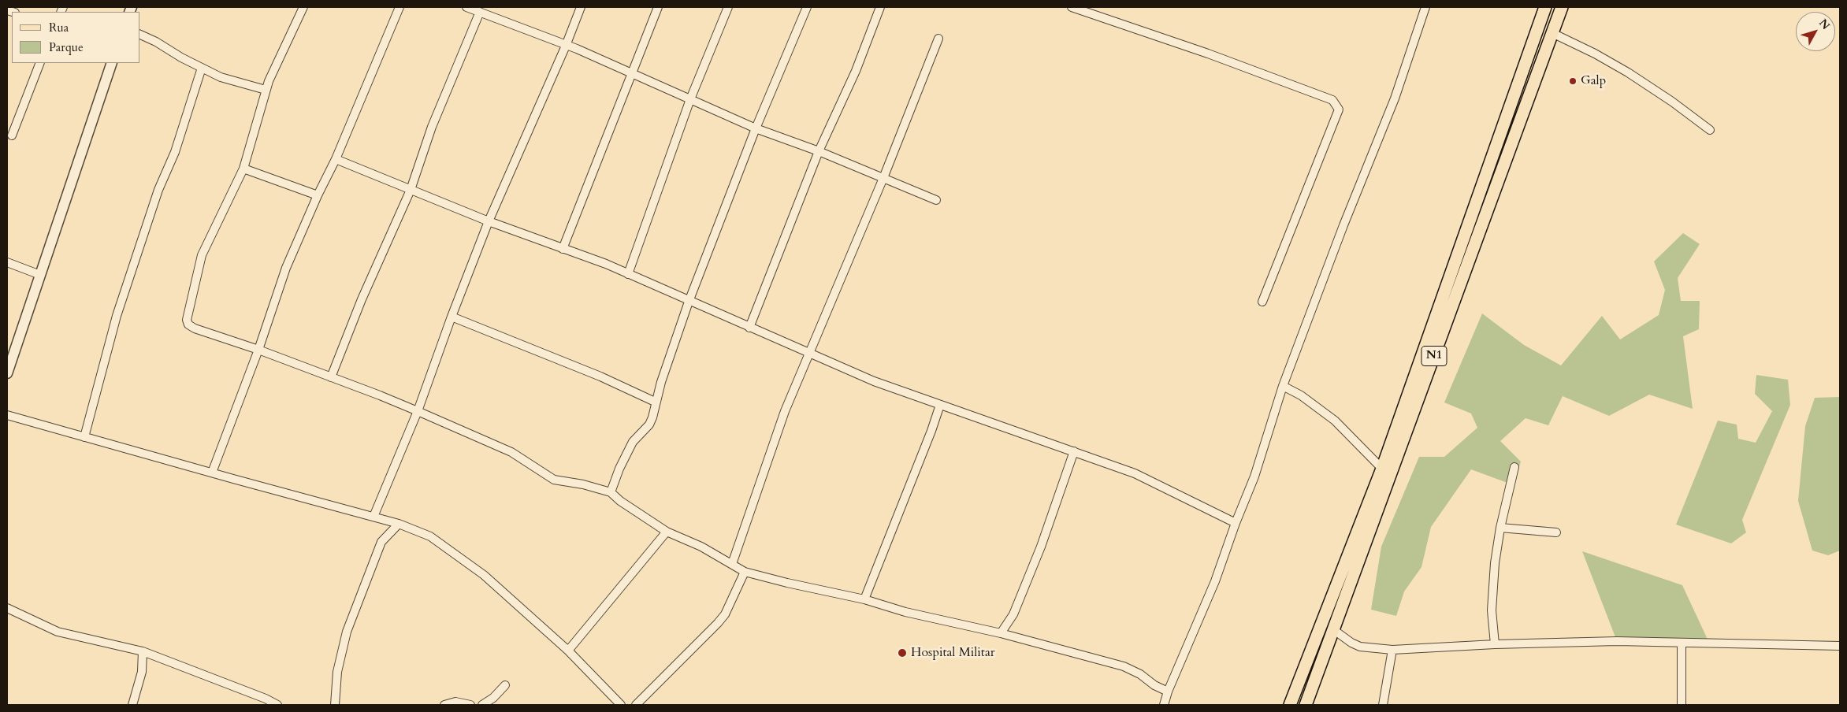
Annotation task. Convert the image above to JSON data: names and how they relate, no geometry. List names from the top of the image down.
{
  "streets": {
    "main road": ["N1"]
  },
  "places": ["Galp", "Hospital Militar"],
  "legend": ["Rua", "Parque"],
  "north": "top right"
}
